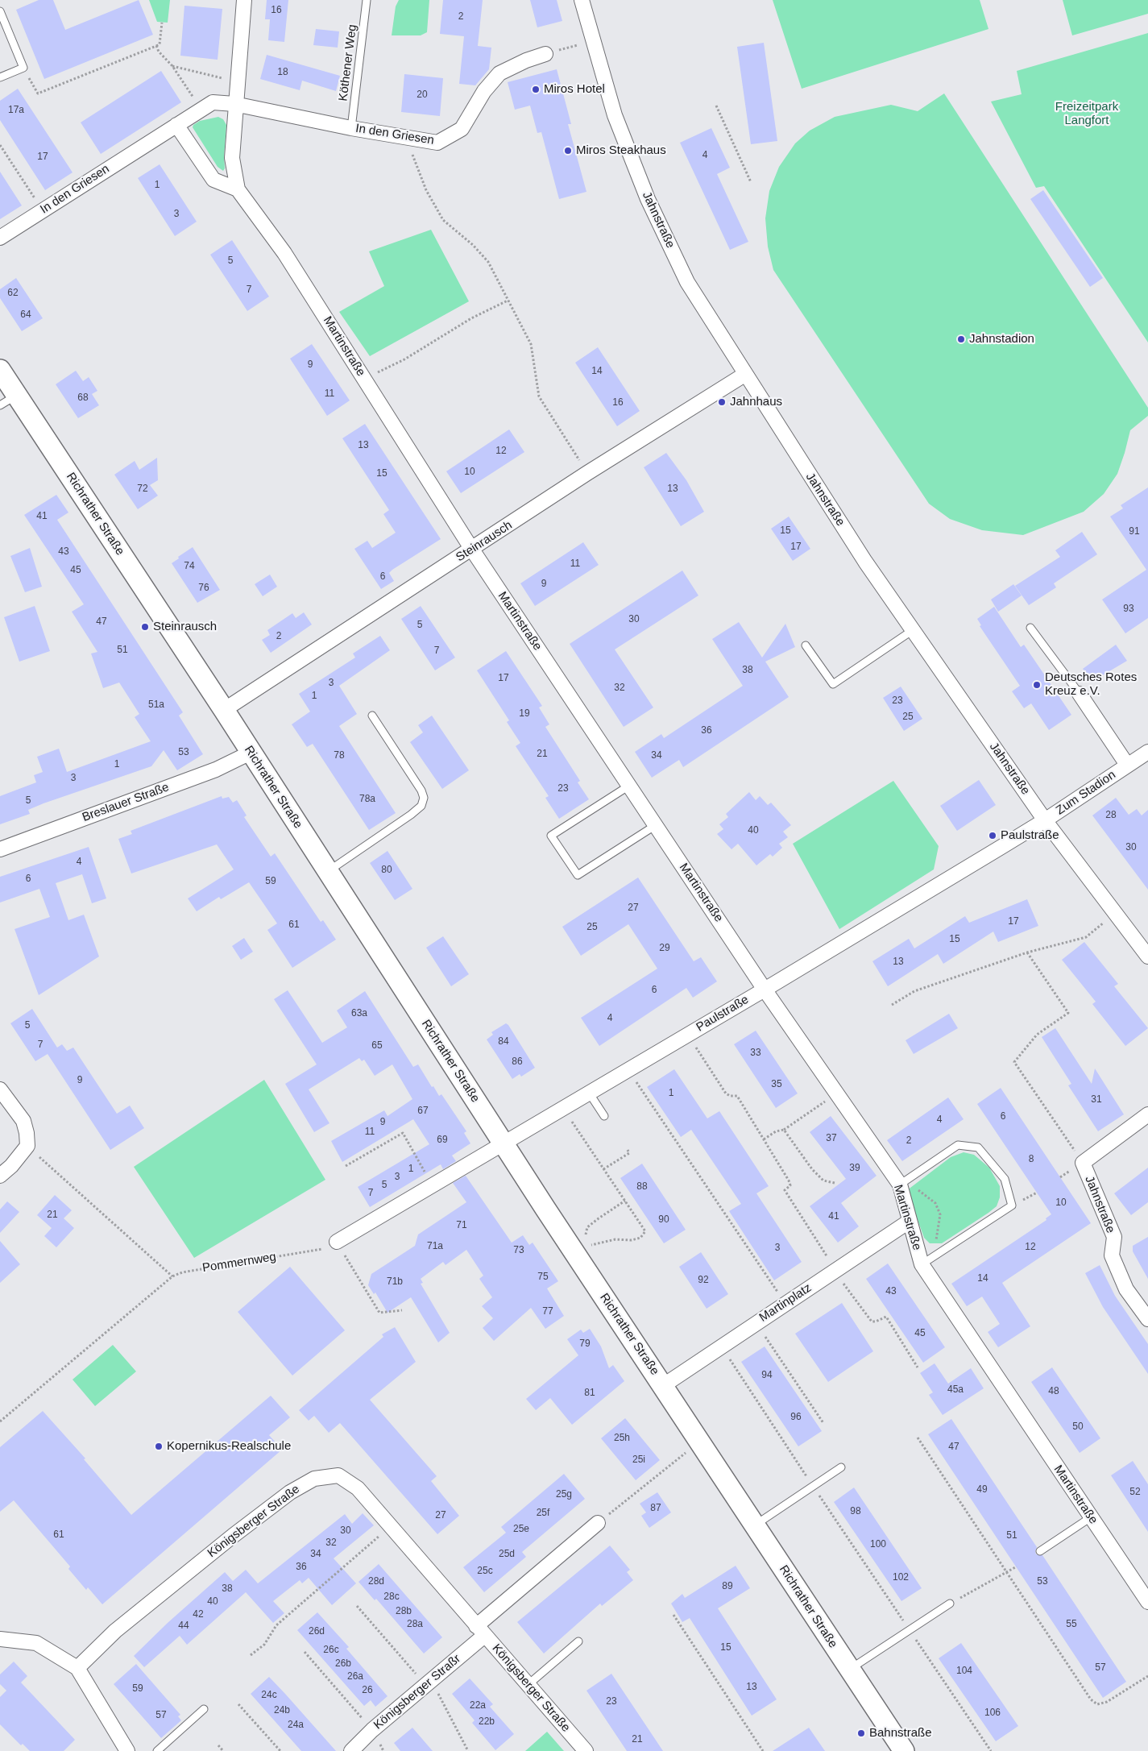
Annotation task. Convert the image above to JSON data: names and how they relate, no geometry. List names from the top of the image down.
{
  "streets": {
    "street": [
      "In den Griesen",
      "Jahnstraße",
      "Martinstraße",
      "Richrather Straße",
      "Steinrausch",
      "Zum Stadion",
      "Breslauer Straße",
      "Paulstraße",
      "Martinplatz",
      "Königsberger Straße",
      "Königsberger Straßr"
    ],
    "lane": ["Köthener Weg"],
    "path": ["Pommernweg"]
  },
  "crossings": [
    ["Köthener Weg", "In den Griesen"],
    ["In den Griesen", "Martinstraße"],
    ["Jahnstraße", "Steinrausch"],
    ["Jahnstraße", "Zum Stadion"],
    ["Jahnstraße", "Paulstraße"],
    ["Martinstraße", "Steinrausch"],
    ["Martinstraße", "Paulstraße"],
    ["Martinstraße", "Martinplatz"],
    ["Richrather Straße", "Steinrausch"],
    ["Richrather Straße", "Breslauer Straße"],
    ["Richrather Straße", "Paulstraße"],
    ["Richrather Straße", "Martinplatz"],
    ["Zum Stadion", "Paulstraße"],
    ["Königsberger Straße", "Königsberger Straßr"]
  ],
  "parks": ["Freizeitpark Langfort"],
  "places": [
    "Miros Hotel",
    "Miros Steakhaus",
    "Jahnstadion",
    "Jahnhaus",
    "Steinrausch",
    "Deutsches Rotes Kreuz e.V.",
    "Paulstraße",
    "Kopernikus-Realschule",
    "Bahnstraße"
  ],
  "house_numbers": [
    "16",
    "2",
    "18",
    "20",
    "17a",
    "4",
    "17",
    "1",
    "3",
    "5",
    "7",
    "62",
    "64",
    "9",
    "14",
    "11",
    "68",
    "16",
    "13",
    "12",
    "10",
    "15",
    "72",
    "13",
    "41",
    "15",
    "91",
    "17",
    "43",
    "11",
    "74",
    "45",
    "6",
    "9",
    "76",
    "93",
    "30",
    "47",
    "5",
    "2",
    "51",
    "7",
    "38",
    "17",
    "3",
    "32",
    "1",
    "23",
    "51a",
    "19",
    "25",
    "36",
    "53",
    "21",
    "78",
    "34",
    "1",
    "3",
    "23",
    "78a",
    "5",
    "28",
    "40",
    "30",
    "4",
    "80",
    "6",
    "59",
    "27",
    "17",
    "61",
    "25",
    "15",
    "29",
    "13",
    "6",
    "63a",
    "4",
    "5",
    "84",
    "7",
    "65",
    "33",
    "86",
    "9",
    "35",
    "1",
    "31",
    "67",
    "6",
    "4",
    "9",
    "11",
    "37",
    "69",
    "2",
    "8",
    "39",
    "1",
    "3",
    "5",
    "88",
    "7",
    "10",
    "21",
    "41",
    "90",
    "71",
    "71a",
    "12",
    "3",
    "73",
    "75",
    "14",
    "92",
    "71b",
    "43",
    "77",
    "45",
    "79",
    "94",
    "45a",
    "48",
    "81",
    "96",
    "50",
    "25h",
    "47",
    "25i",
    "49",
    "52",
    "25g",
    "87",
    "98",
    "25f",
    "27",
    "25e",
    "30",
    "61",
    "51",
    "32",
    "100",
    "34",
    "25d",
    "36",
    "25c",
    "102",
    "28d",
    "53",
    "89",
    "38",
    "28c",
    "40",
    "28b",
    "42",
    "28a",
    "55",
    "44",
    "26d",
    "15",
    "26c",
    "26b",
    "57",
    "104",
    "26a",
    "13",
    "59",
    "26",
    "24c",
    "23",
    "22a",
    "24b",
    "106",
    "57",
    "22b",
    "24a",
    "21"
  ]
}
